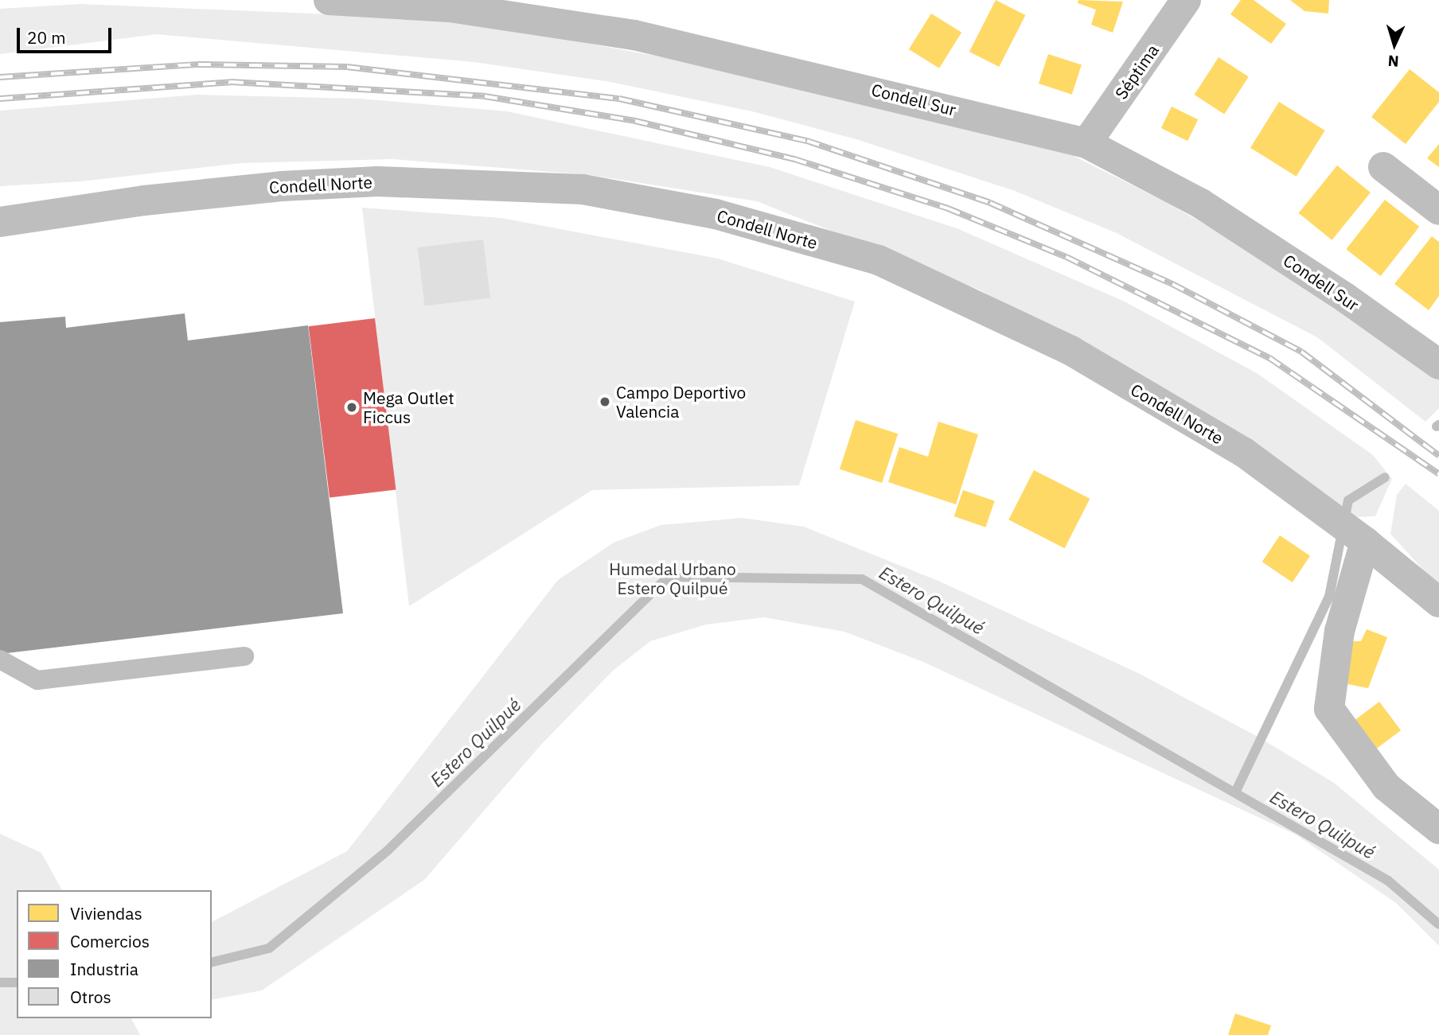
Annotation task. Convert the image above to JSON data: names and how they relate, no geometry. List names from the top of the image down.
{
  "streets": {
    "street": ["Séptima", "Condell Sur", "Condell Norte"]
  },
  "crossings": [
    ["Séptima", "Condell Sur"]
  ],
  "water": ["Estero Quilpué"],
  "parks": ["Humedal Urbano Estero Quilpué"],
  "places": ["Campo Deportivo Valencia", "Mega Outlet Ficcus"],
  "legend": [
    "Viviendas",
    "Comercios",
    "Industria",
    "Otros"
  ],
  "scale_bar": "20 m",
  "north": "bottom"
}
